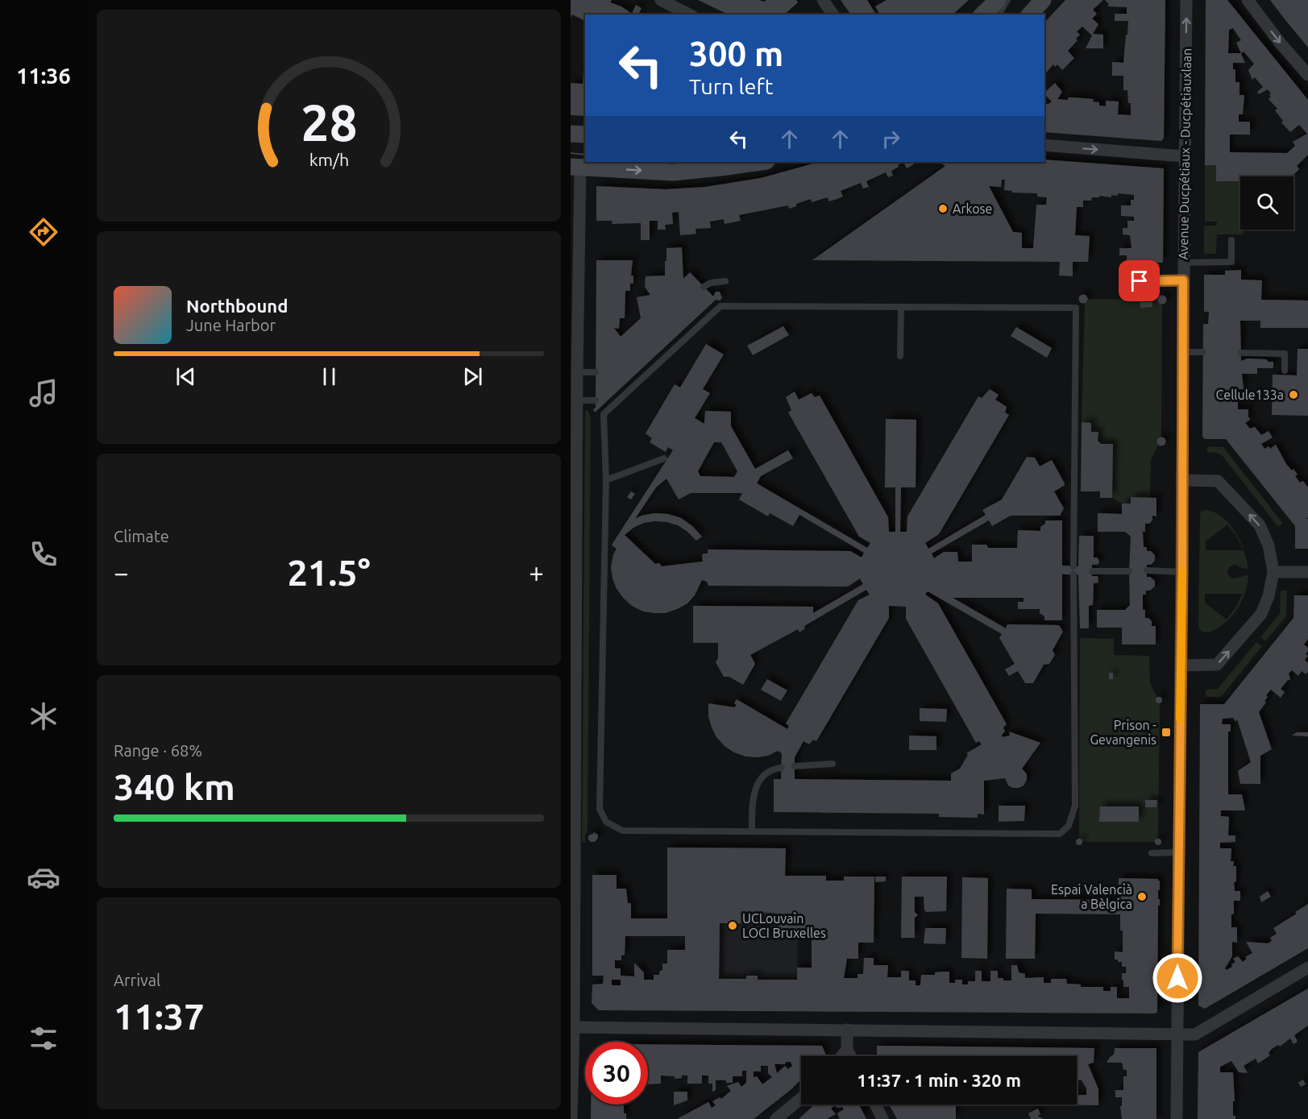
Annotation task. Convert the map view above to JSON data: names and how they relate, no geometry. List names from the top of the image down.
{
  "streets": {
    "street": ["Avenue Ducpétiaux - Ducpétiauxlaan"]
  },
  "places": {
    "other": [
      "Arkose",
      "Cellule133a",
      "Espai Valencià a Bèlgica",
      "UCLouvain LOCI Bruxelles"
    ],
    "transit": ["Prison - Gevangenis"]
  },
  "page": {
    "tabs": "11:36",
    "turn": ["300 m", "Turn left"],
    "song": ["Northbound", "June Harbor"],
    "tile": [
      "Climate",
      ["Range · 68%", "340 km"],
      ["Arrival", "11:37"]
    ],
    "heat": ["−", "21.5°", "+"],
    "limit": "30",
    "trip": "11:37 · 1 min · 320 m",
    "gauge": ["28", "km/h"]
  }
}
